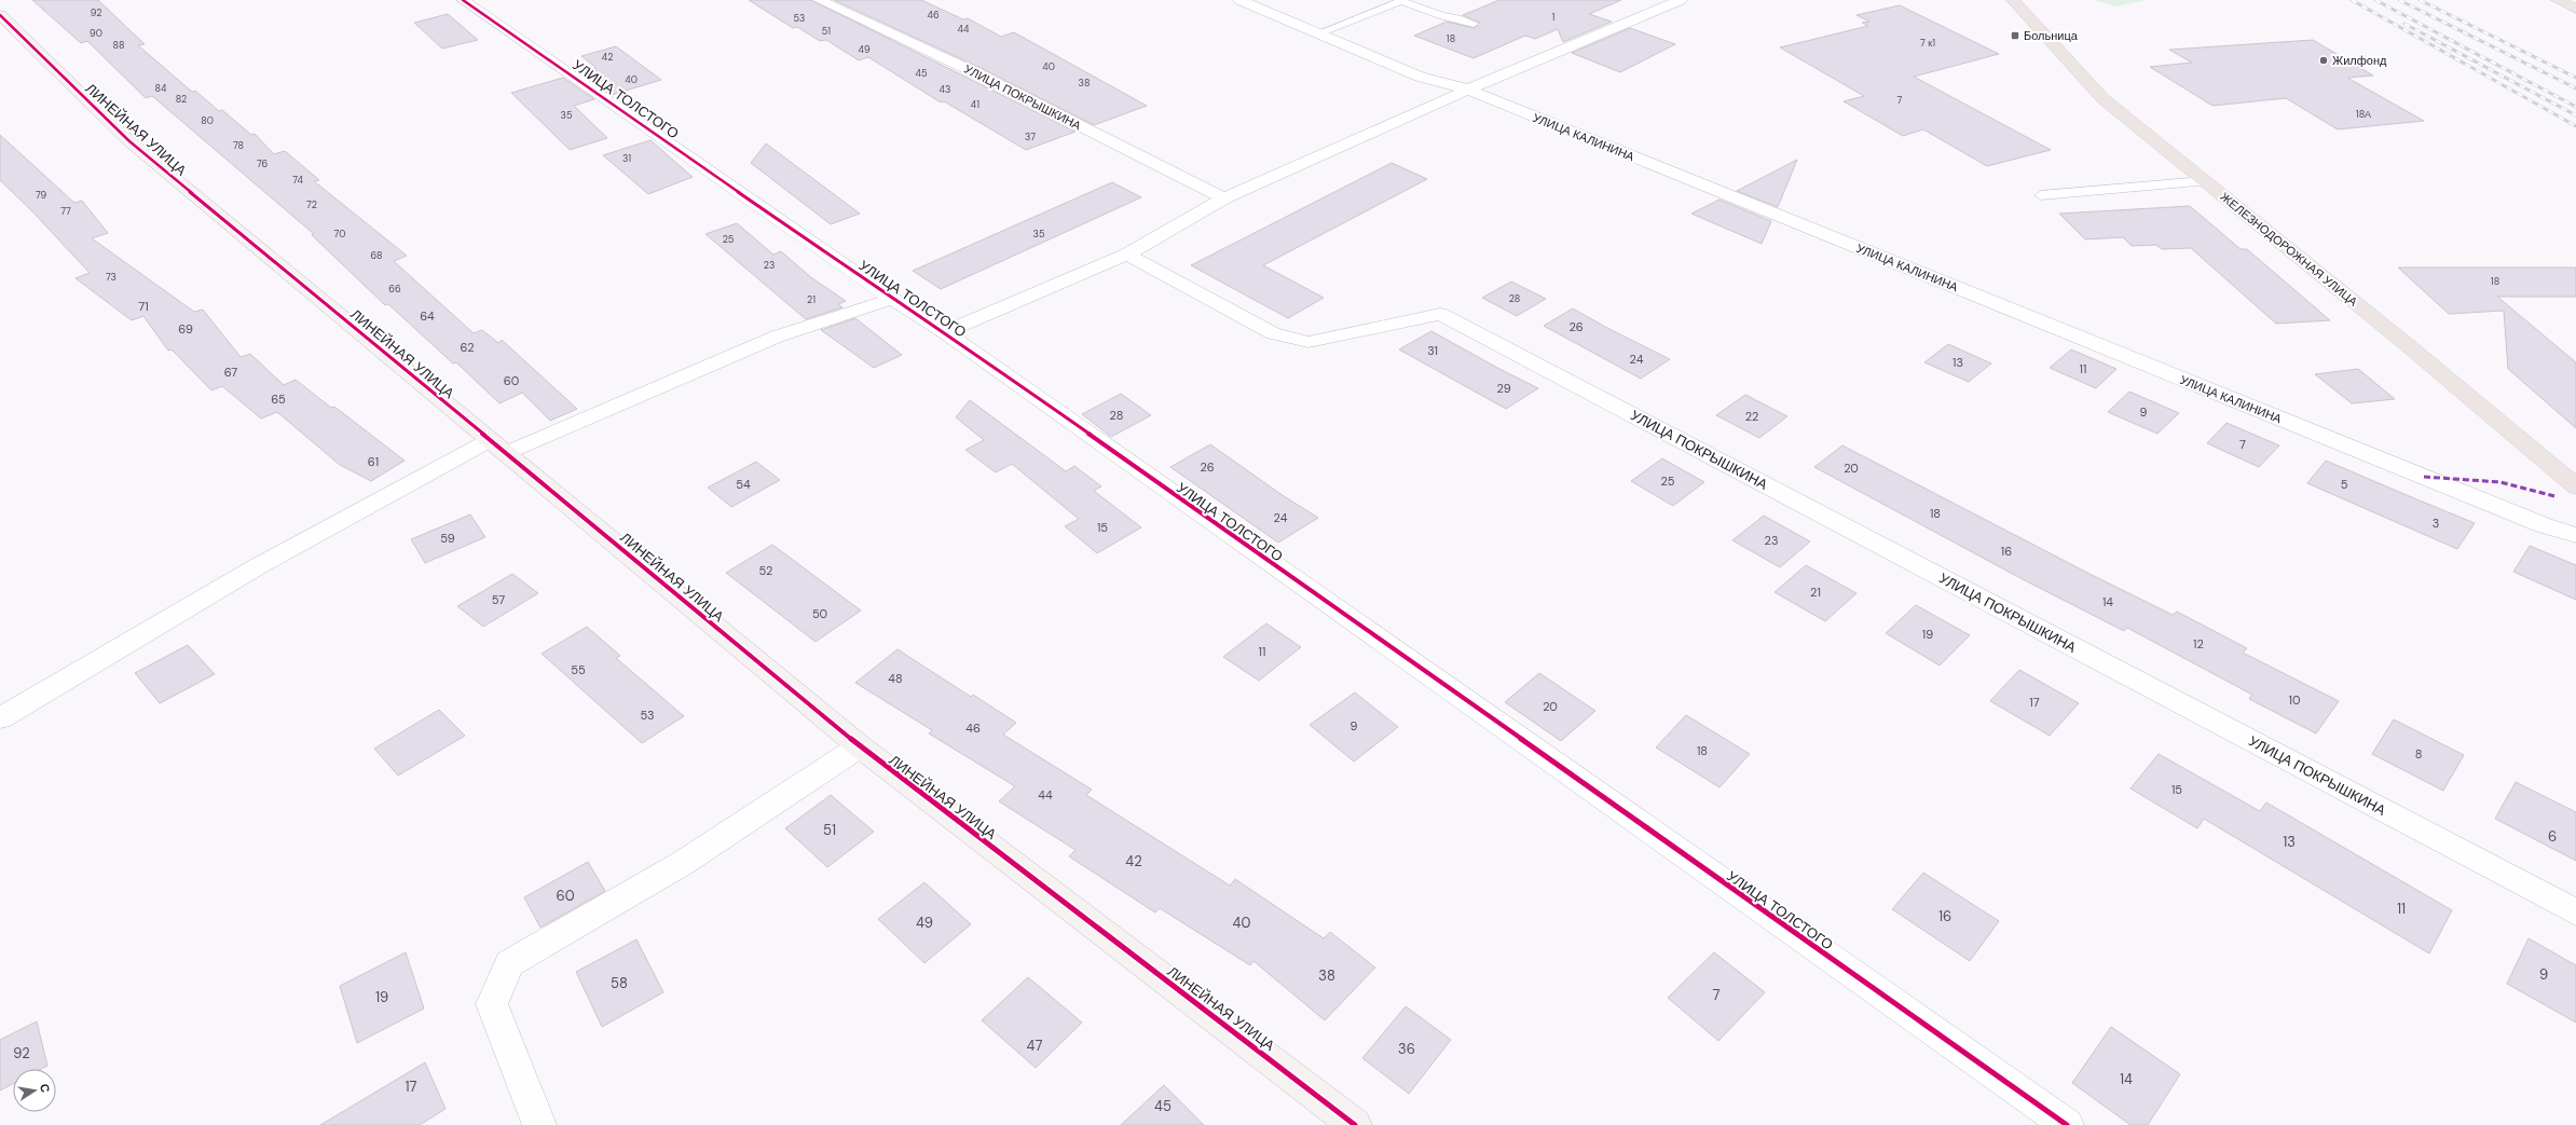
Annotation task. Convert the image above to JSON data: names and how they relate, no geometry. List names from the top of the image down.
{
  "streets": {
    "main road": ["ЖЕЛЕЗНОДОРОЖНАЯ УЛИЦА"],
    "street": [
      "УЛИЦА ПОКРЫШКИНА",
      "УЛИЦА ТОЛСТОГО",
      "ЛИНЕЙНАЯ УЛИЦА",
      "УЛИЦА КАЛИНИНА"
    ]
  },
  "places": {
    "transit": ["Больница"],
    "other": ["Жилфонд"]
  },
  "house_numbers": [
    "92",
    "46",
    "1",
    "53",
    "44",
    "51",
    "90",
    "18",
    "7 к1",
    "88",
    "49",
    "42",
    "40",
    "45",
    "40",
    "38",
    "84",
    "43",
    "82",
    "7",
    "41",
    "18А",
    "35",
    "80",
    "37",
    "78",
    "31",
    "76",
    "74",
    "79",
    "72",
    "77",
    "70",
    "35",
    "25",
    "68",
    "23",
    "73",
    "18",
    "66",
    "28",
    "21",
    "71",
    "64",
    "26",
    "69",
    "62",
    "31",
    "24",
    "13",
    "11",
    "67",
    "60",
    "29",
    "65",
    "9",
    "28",
    "22",
    "7",
    "61",
    "26",
    "20",
    "25",
    "54",
    "5",
    "18",
    "24",
    "3",
    "15",
    "59",
    "23",
    "16",
    "52",
    "21",
    "57",
    "14",
    "50",
    "19",
    "12",
    "11",
    "55",
    "48",
    "10",
    "17",
    "20",
    "53",
    "9",
    "46",
    "18",
    "8",
    "15",
    "44",
    "51",
    "6",
    "13",
    "42",
    "60",
    "11",
    "16",
    "49",
    "40",
    "9",
    "38",
    "58",
    "7",
    "19",
    "47",
    "36",
    "92",
    "14",
    "17",
    "45"
  ],
  "north": "right"
}
